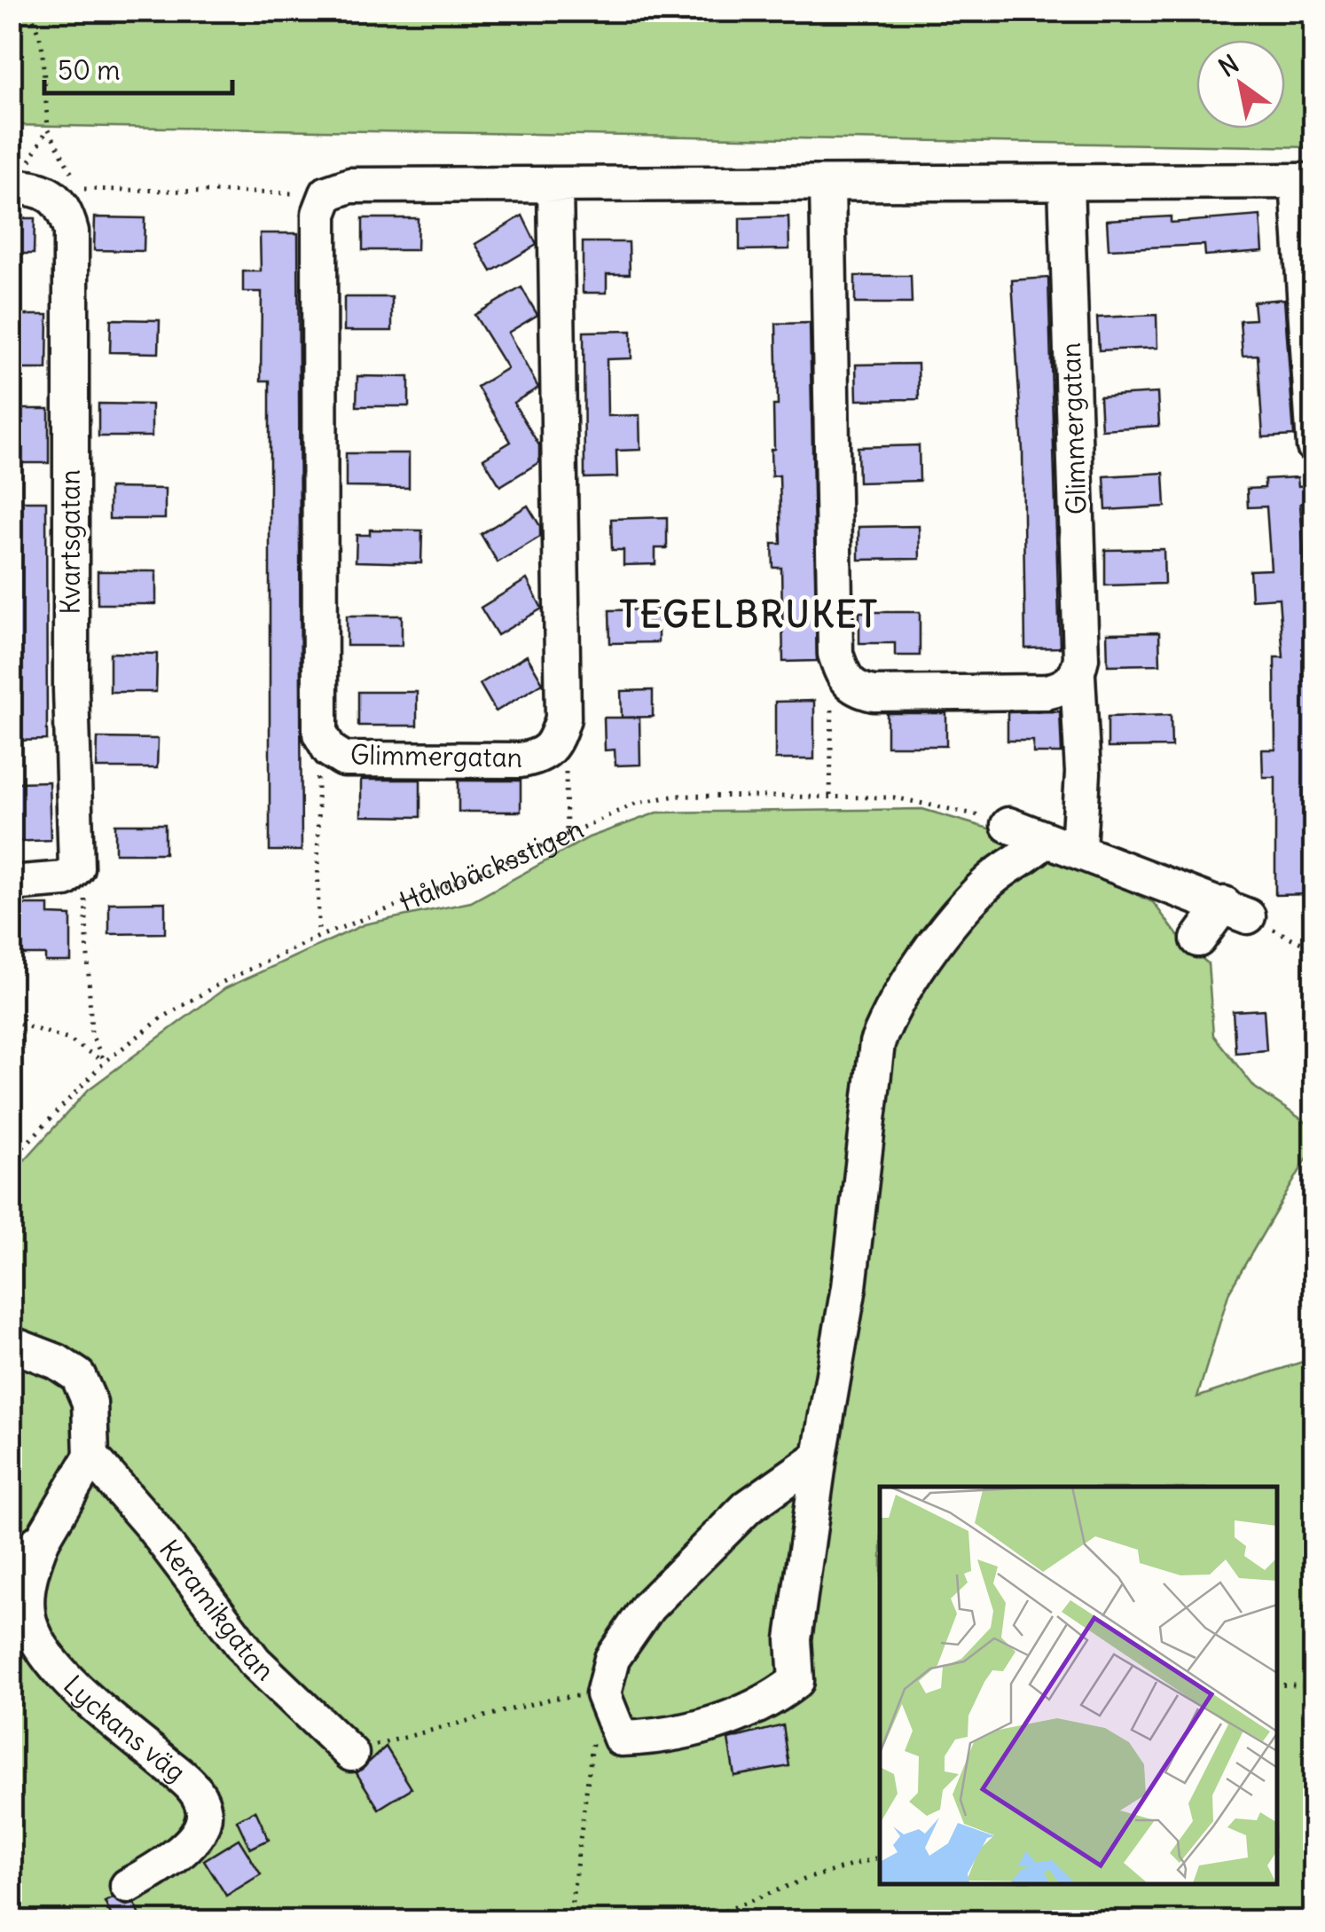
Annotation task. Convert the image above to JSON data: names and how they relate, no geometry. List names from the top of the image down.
{
  "streets": {
    "street": [
      "Glimmergatan",
      "Kvartsgatan",
      "Keramikgatan",
      "Lyckans väg"
    ],
    "path": ["Hålabäcksstigen"]
  },
  "districts": ["TEGELBRUKET"],
  "scale_bar": "50 m",
  "north": "top left"
}
